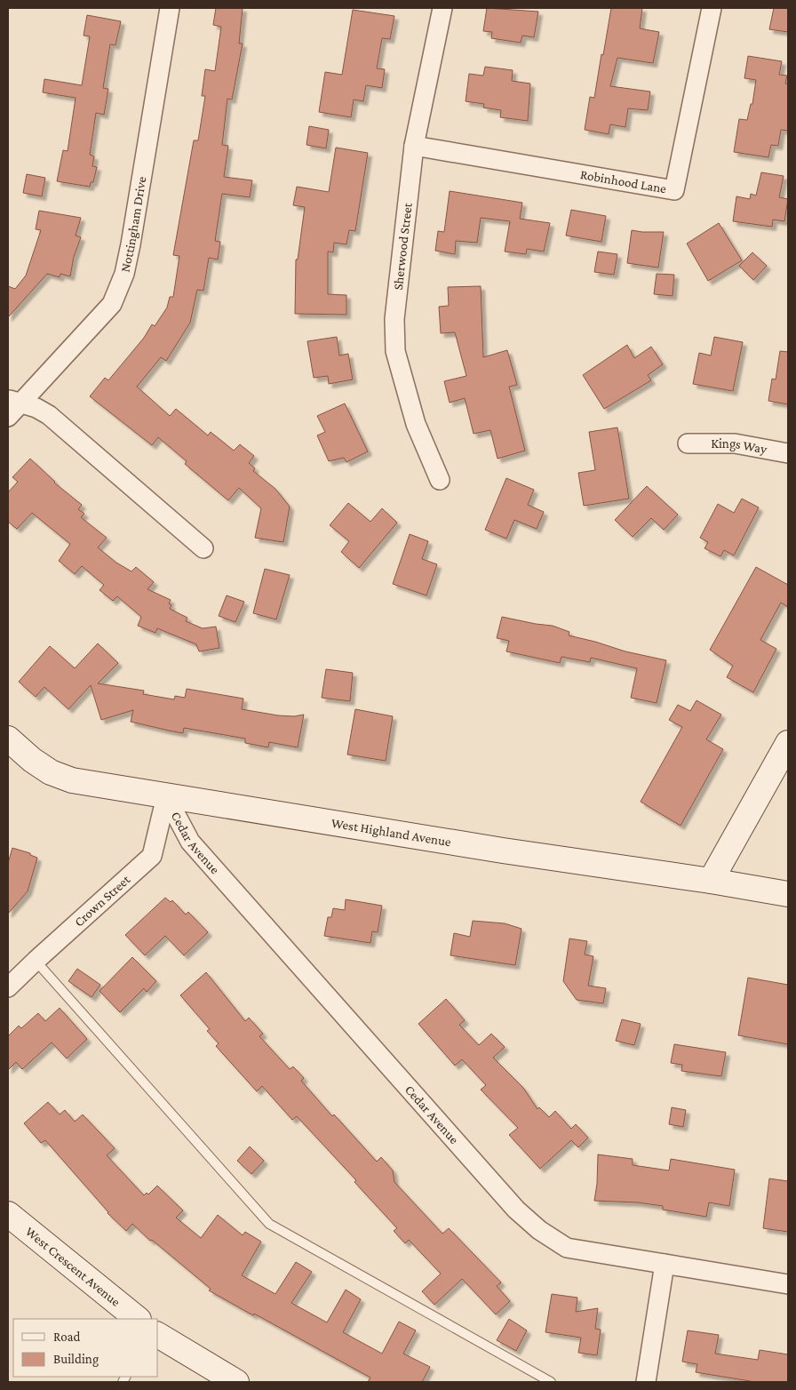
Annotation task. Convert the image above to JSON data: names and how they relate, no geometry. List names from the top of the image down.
{
  "streets": {
    "street": [
      "Robinhood Lane",
      "Nottingham Drive",
      "Sherwood Street",
      "Kings Way",
      "West Highland Avenue",
      "Cedar Avenue",
      "Crown Street",
      "West Crescent Avenue"
    ]
  },
  "crossings": [
    ["Robinhood Lane", "Sherwood Street"],
    ["West Highland Avenue", "Cedar Avenue"],
    ["West Highland Avenue", "Crown Street"],
    ["Cedar Avenue", "Crown Street"]
  ],
  "legend": ["Road", "Building"]
}
